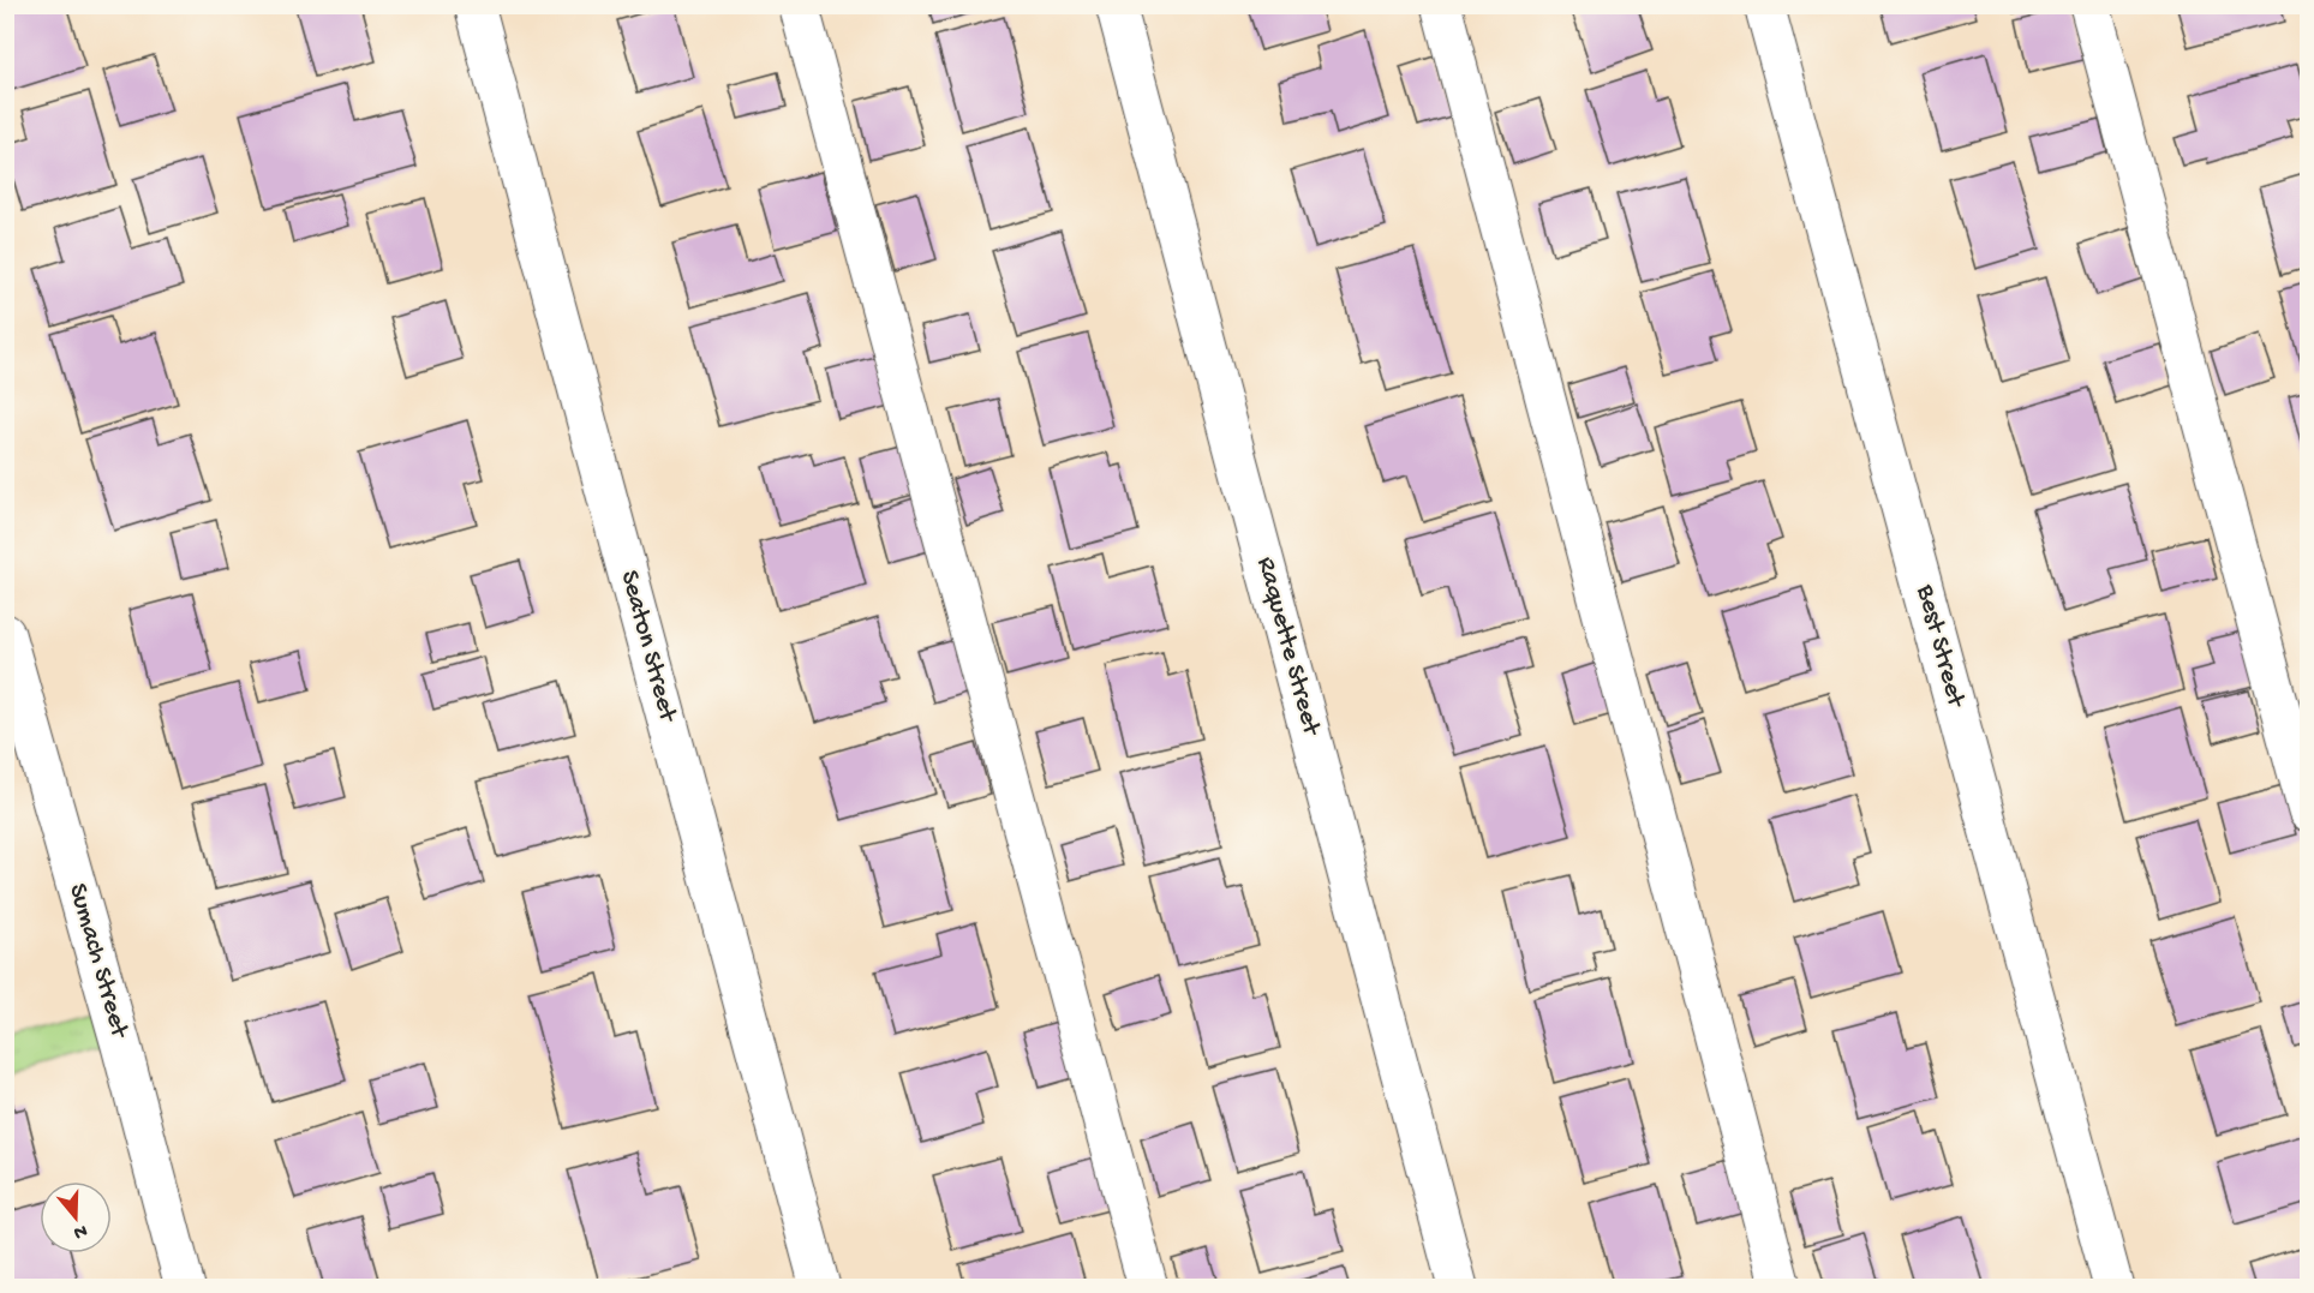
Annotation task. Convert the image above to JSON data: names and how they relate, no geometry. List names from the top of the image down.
{
  "streets": {
    "street": [
      "Seaton Street",
      "Raquette Street",
      "Best Street",
      "Sumach Street"
    ]
  },
  "north": "bottom"
}
